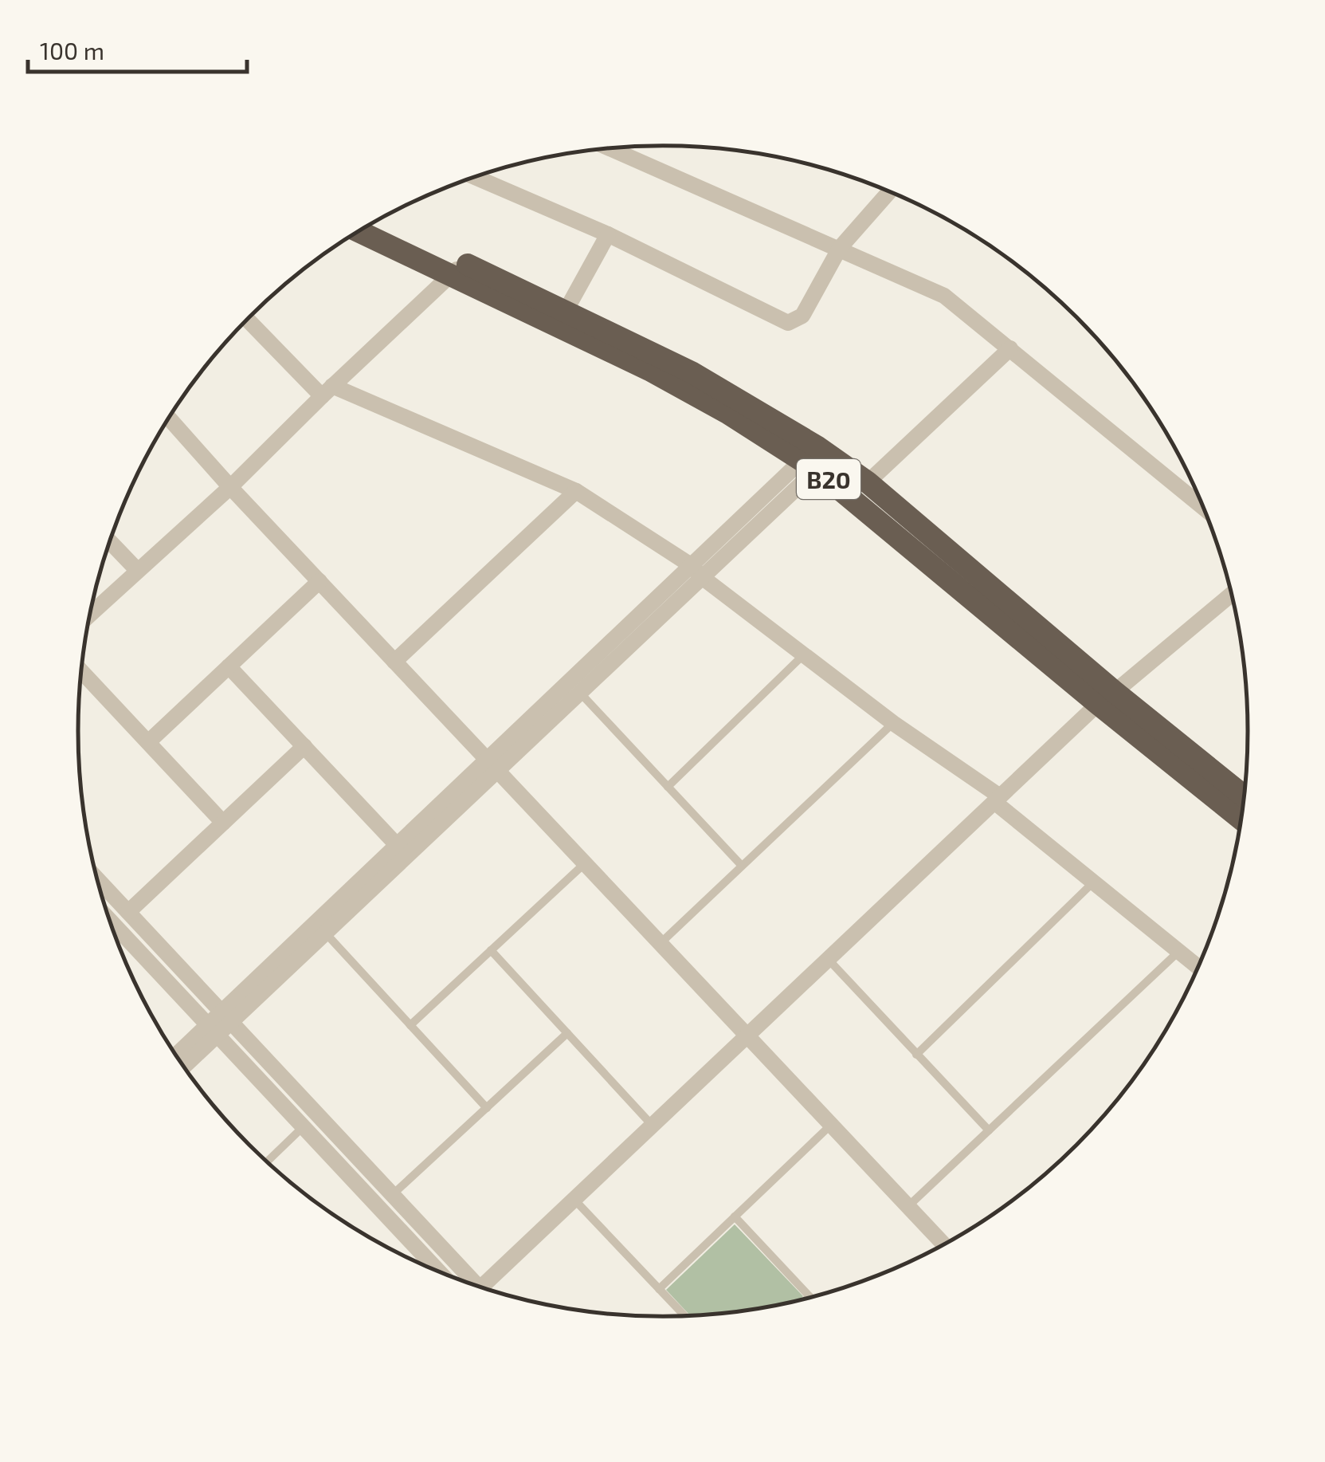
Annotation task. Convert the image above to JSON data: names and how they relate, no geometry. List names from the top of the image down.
{
  "streets": {
    "highway": ["B20"]
  },
  "scale_bar": "100 m"
}
